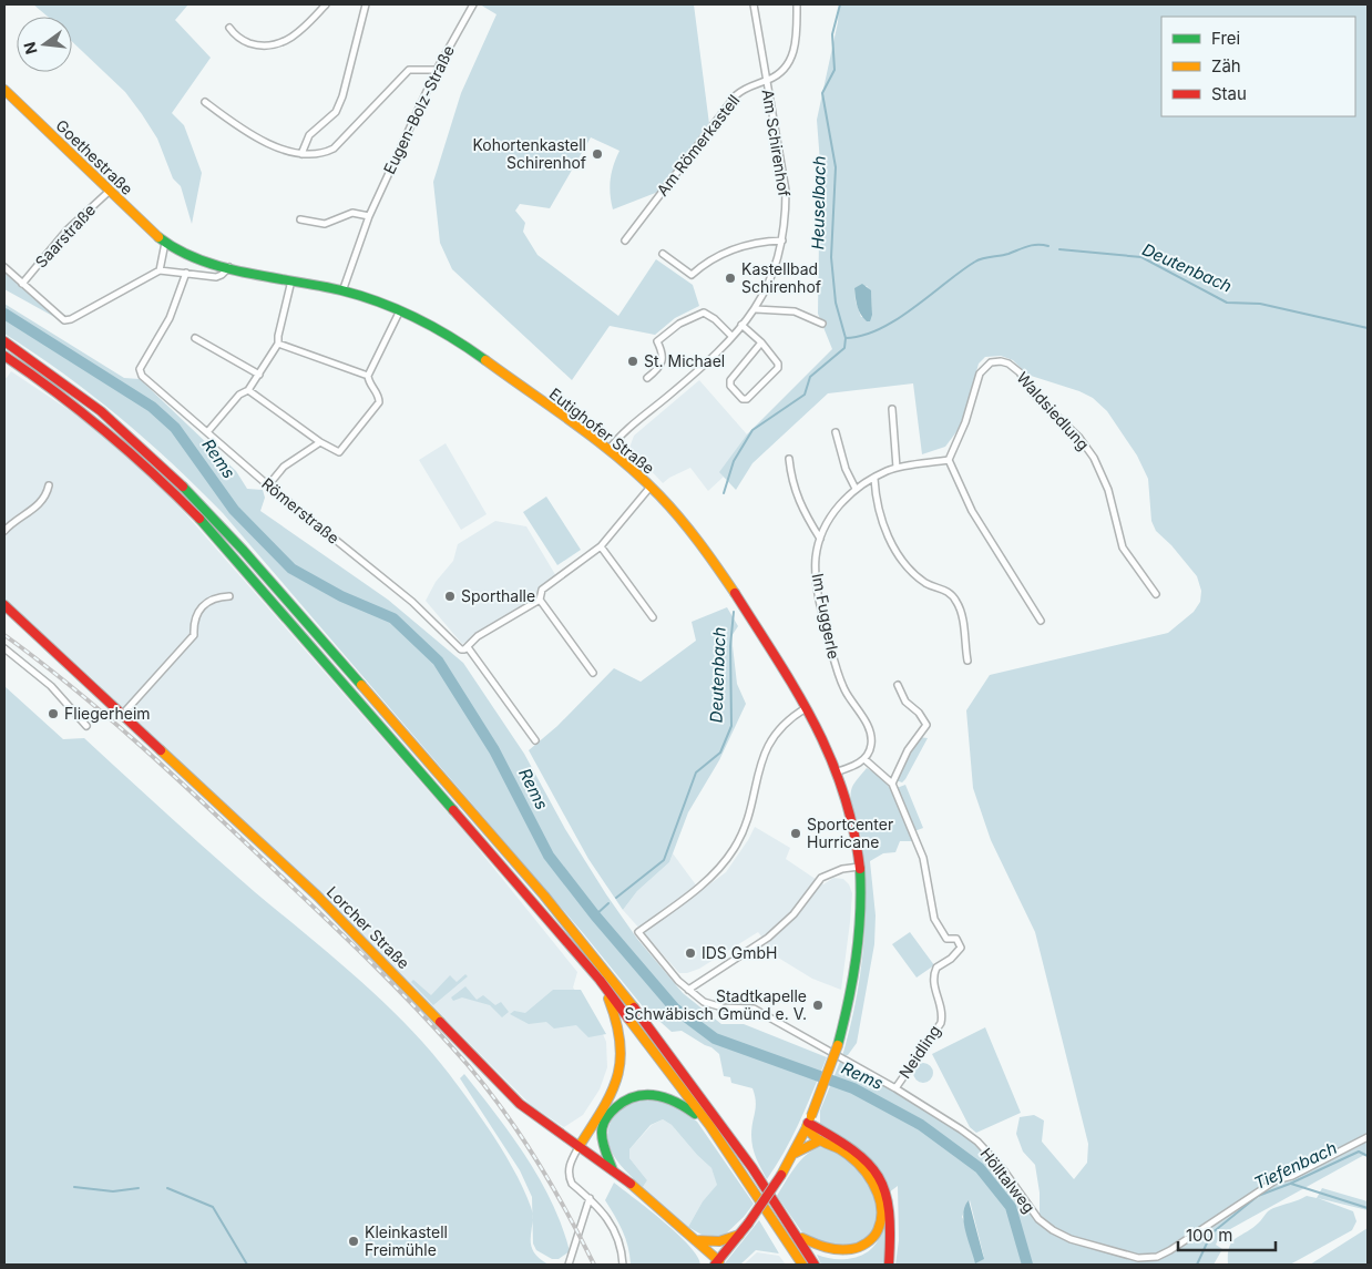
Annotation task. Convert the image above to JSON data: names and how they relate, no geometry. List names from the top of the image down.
{
  "streets": {
    "main road": ["Goethestraße", "Eutighofer Straße", "Lorcher Straße"],
    "street": [
      "Eugen-Bolz-Straße",
      "Am Schirenhof",
      "Am Römerkastell",
      "Saarstraße",
      "Waldsiedlung",
      "Römerstraße",
      "Im Fuggerle",
      "Neidling",
      "Hölltalweg"
    ]
  },
  "crossings": [
    ["Eugen-Bolz-Straße", "Eutighofer Straße"],
    ["Am Schirenhof", "Am Römerkastell"],
    ["Am Schirenhof", "Eutighofer Straße"],
    ["Goethestraße", "Saarstraße"],
    ["Goethestraße", "Eutighofer Straße"],
    ["Waldsiedlung", "Im Fuggerle"],
    ["Eutighofer Straße", "Lorcher Straße"],
    ["Eutighofer Straße", "Hölltalweg"],
    ["Neidling", "Hölltalweg"]
  ],
  "water": [
    "Heuselbach",
    "Deutenbach",
    "Rems",
    "Tiefenbach"
  ],
  "places": [
    "Kohortenkastell Schirenhof",
    "Kastellbad Schirenhof",
    "St. Michael",
    "Sporthalle",
    "Fliegerheim",
    "Sportcenter Hurricane",
    "IDS GmbH",
    "Stadtkapelle Schwäbisch Gmünd e. V.",
    "Kleinkastell Freimühle"
  ],
  "legend": ["Frei", "Zäh", "Stau"],
  "scale_bar": "100 m",
  "north": "left"
}
